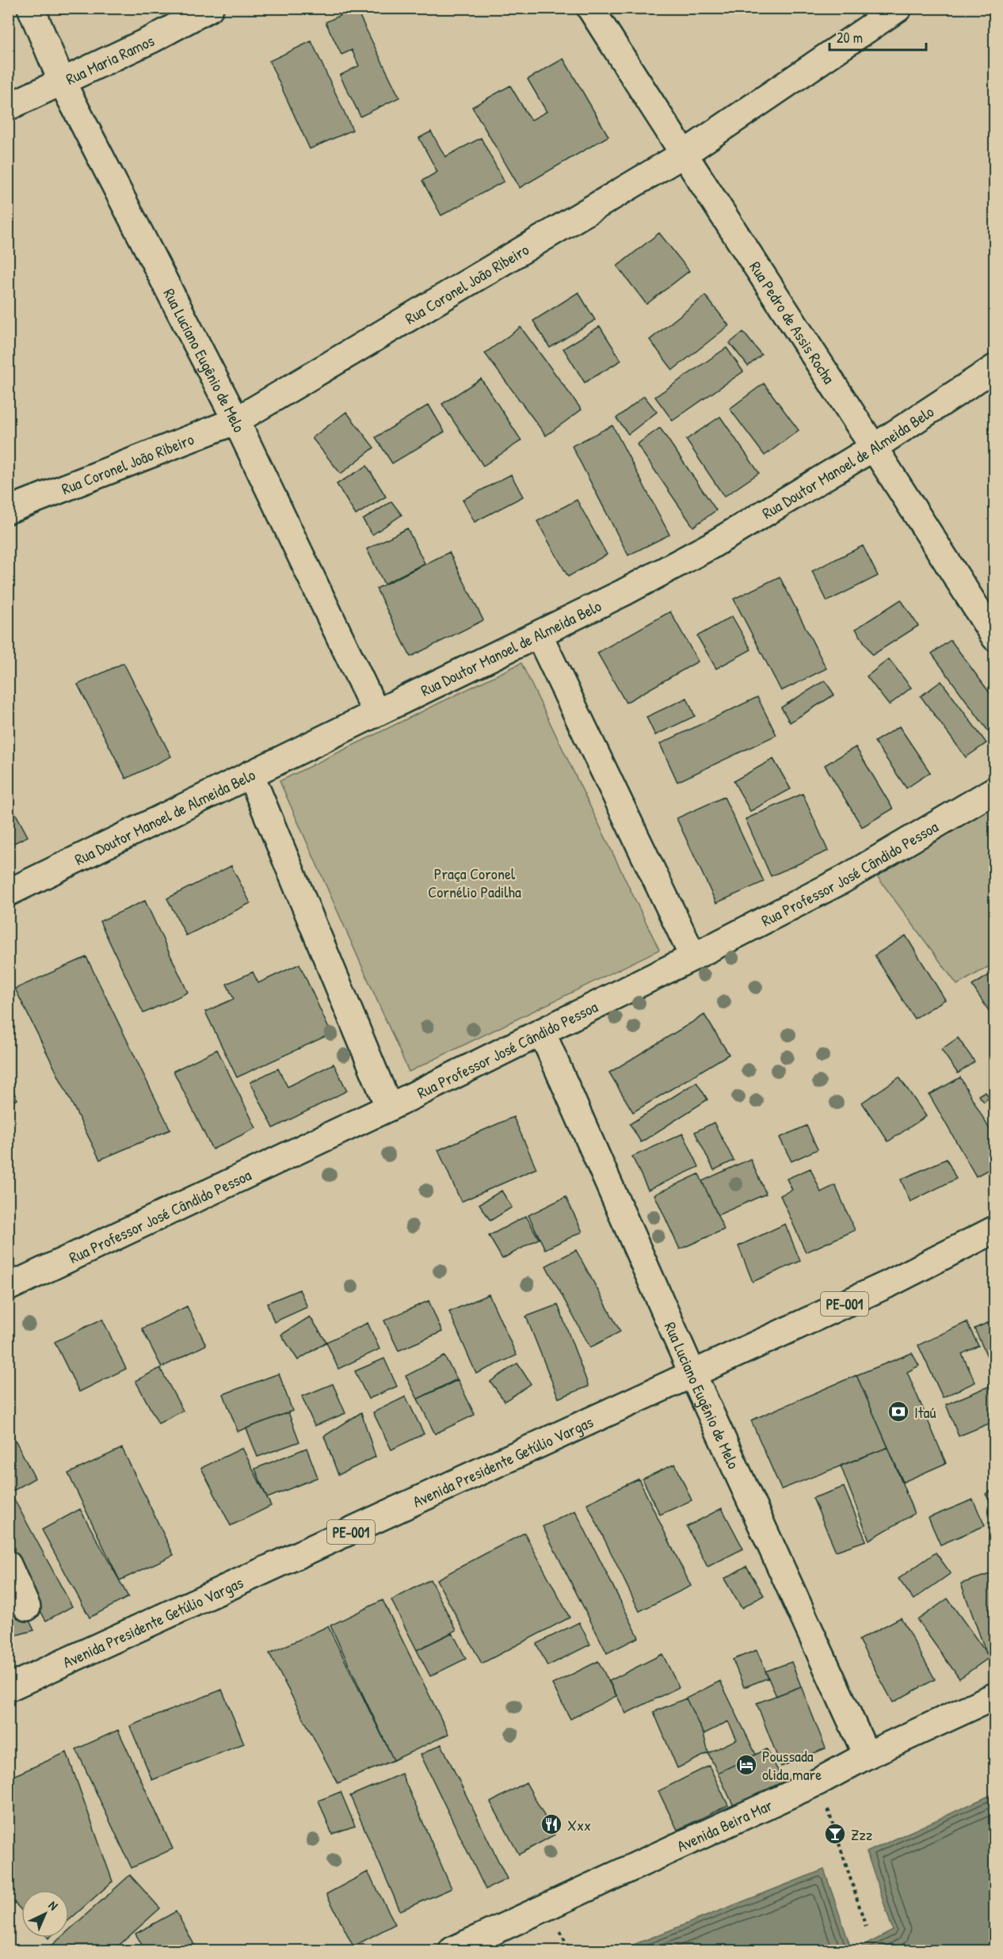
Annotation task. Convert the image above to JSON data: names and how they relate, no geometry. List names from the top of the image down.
{
  "streets": {
    "street": [
      "Rua Maria Ramos",
      "Rua Coronel João Ribeiro",
      "Rua Pedro de Assis Rocha",
      "Rua Luciano Eugênio de Melo",
      "Rua Doutor Manoel de Almeida Belo",
      "Rua Professor José Cândido Pessoa",
      "PE-001",
      "Avenida Presidente Getúlio Vargas",
      "Avenida Beira Mar"
    ]
  },
  "crossings": [
    ["Rua Maria Ramos", "Rua Luciano Eugênio de Melo"],
    ["Rua Coronel João Ribeiro", "Rua Pedro de Assis Rocha"],
    ["Rua Coronel João Ribeiro", "Rua Luciano Eugênio de Melo"],
    ["Rua Pedro de Assis Rocha", "Rua Doutor Manoel de Almeida Belo"],
    ["Rua Luciano Eugênio de Melo", "Rua Doutor Manoel de Almeida Belo"],
    ["Rua Luciano Eugênio de Melo", "Rua Professor José Cândido Pessoa"],
    ["Rua Luciano Eugênio de Melo", "Avenida Presidente Getúlio Vargas"],
    ["Rua Luciano Eugênio de Melo", "Avenida Beira Mar"]
  ],
  "parks": ["Praça Coronel Cornélio Padilha"],
  "places": {
    "bank": ["Itaú"],
    "hotel": ["Poussada olida mare"],
    "restaurant": ["Xxx"],
    "bar": ["Zzz"]
  },
  "scale_bar": "20 m",
  "north": "top right"
}
